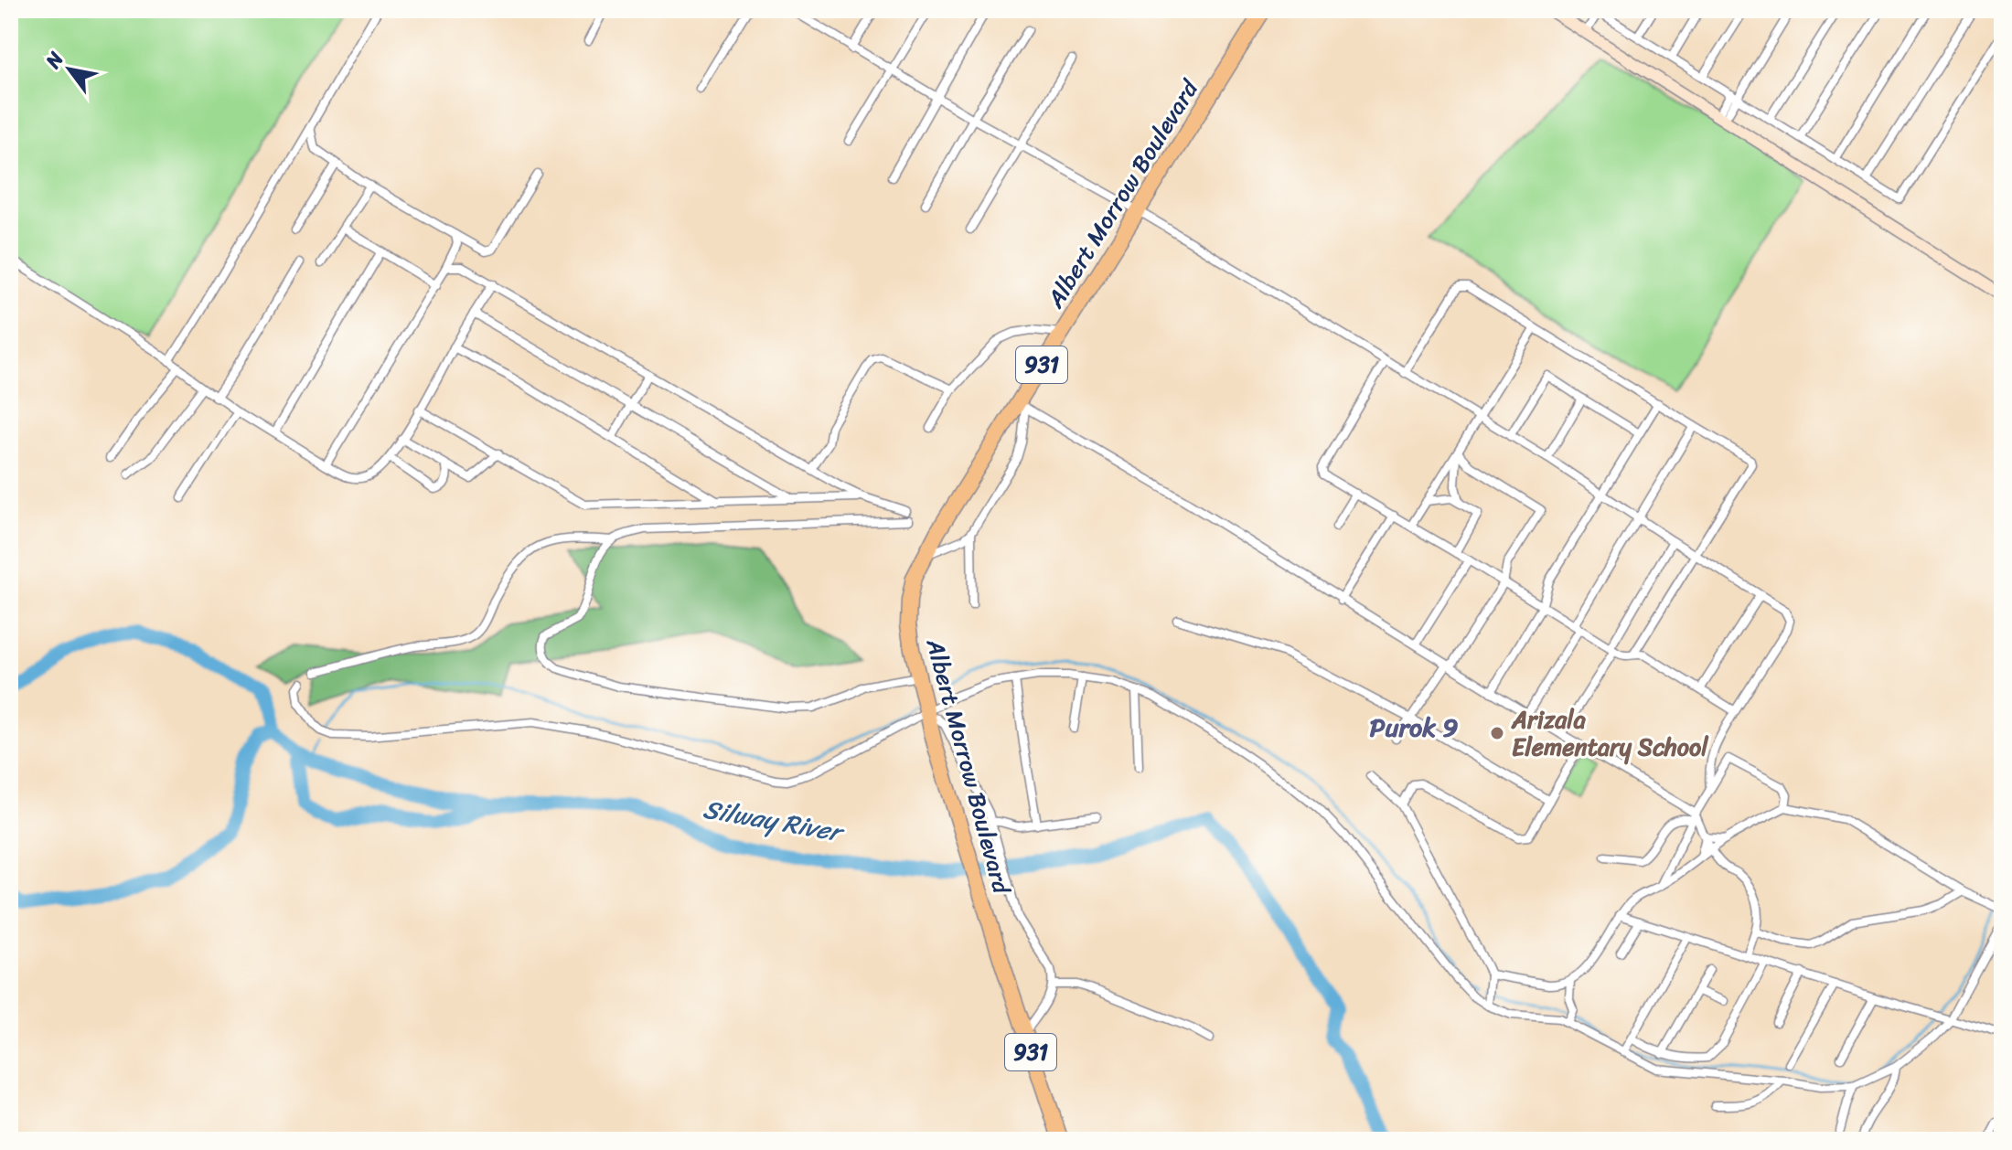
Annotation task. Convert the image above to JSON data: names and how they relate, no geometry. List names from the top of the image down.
{
  "streets": {
    "highway": ["Albert Morrow Boulevard", "931"]
  },
  "districts": ["Purok 9"],
  "water": ["Silway River"],
  "places": ["Arizala Elementary School"],
  "north": "top left"
}
